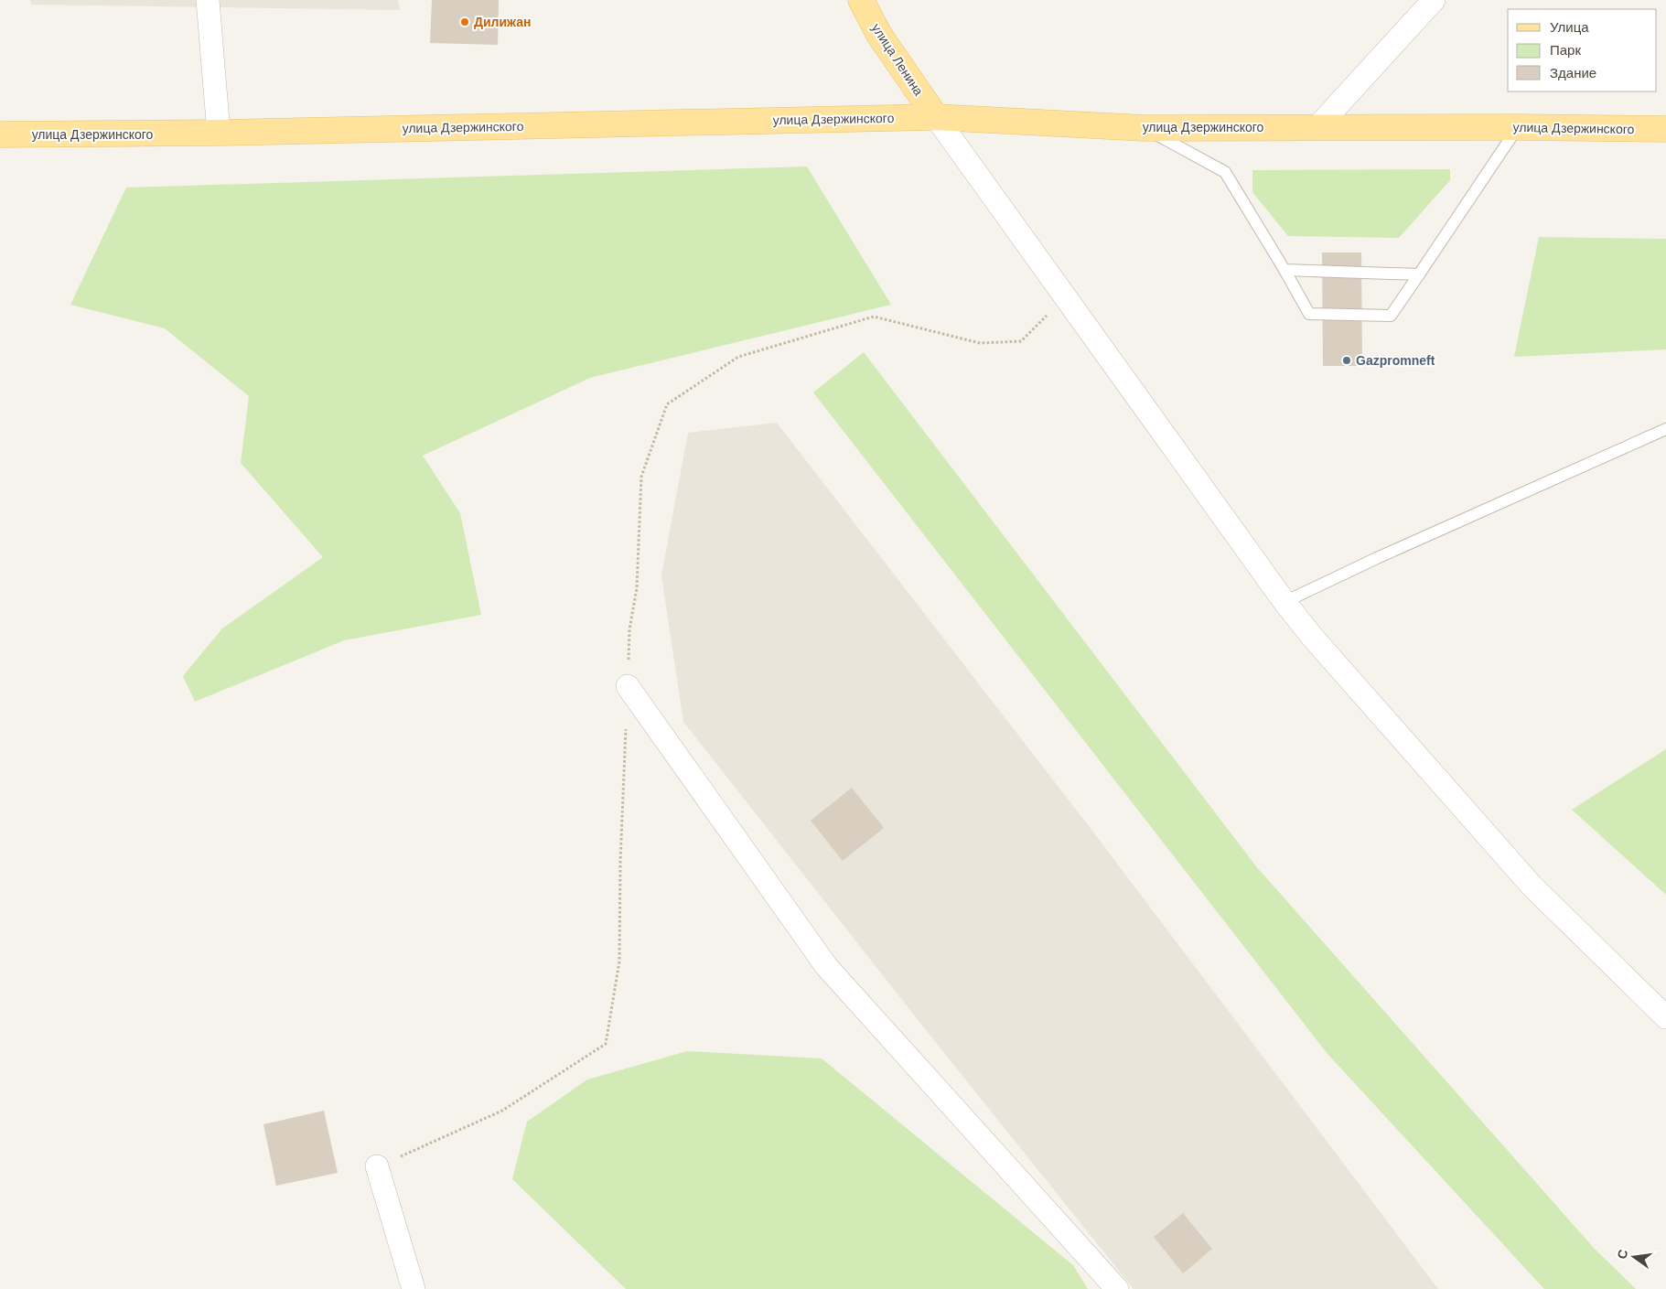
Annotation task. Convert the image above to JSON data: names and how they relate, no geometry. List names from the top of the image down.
{
  "streets": {
    "main road": ["улица Ленина", "улица Дзержинского"]
  },
  "crossings": [
    ["улица Ленина", "улица Дзержинского"]
  ],
  "places": ["Дилижан", "Gazpromneft"],
  "legend": ["Улица", "Парк", "Здание"],
  "north": "left"
}
